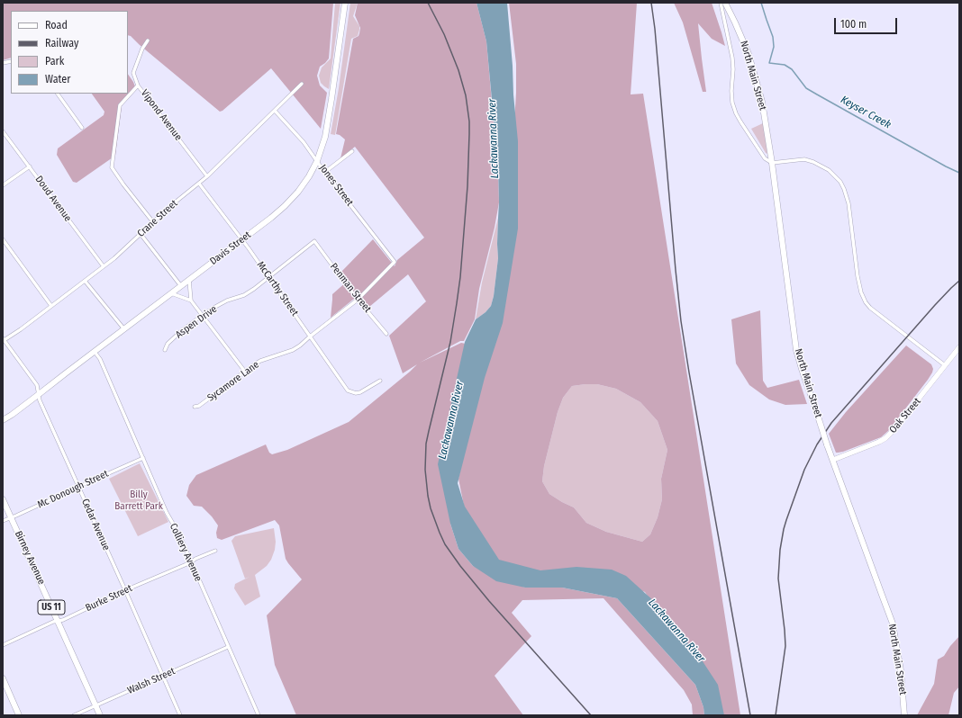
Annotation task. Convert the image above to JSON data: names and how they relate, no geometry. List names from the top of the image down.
{
  "streets": {
    "main road": [
      "North Main Street",
      "Davis Street",
      "Birney Avenue",
      "US 11"
    ],
    "street": [
      "Vipond Avenue",
      "Jones Street",
      "Doud Avenue",
      "Crane Street",
      "Penman Street",
      "McCarthy Street",
      "Aspen Drive",
      "Sycamore Lane",
      "Oak Street",
      "Mc Donough Street",
      "Cedar Avenue",
      "Colliery Avenue",
      "Burke Street",
      "Walsh Street"
    ]
  },
  "crossings": [
    ["North Main Street", "Oak Street"],
    ["Vipond Avenue", "Crane Street"],
    ["Jones Street", "Crane Street"],
    ["Jones Street", "Davis Street"],
    ["Jones Street", "Penman Street"],
    ["Doud Avenue", "Crane Street"],
    ["Crane Street", "McCarthy Street"],
    ["Crane Street", "Cedar Avenue"],
    ["Davis Street", "McCarthy Street"],
    ["Davis Street", "Cedar Avenue"],
    ["Davis Street", "Colliery Avenue"],
    ["Penman Street", "Aspen Drive"],
    ["McCarthy Street", "Aspen Drive"],
    ["McCarthy Street", "Sycamore Lane"],
    ["Mc Donough Street", "Cedar Avenue"],
    ["Mc Donough Street", "Colliery Avenue"],
    ["Mc Donough Street", "Birney Avenue"],
    ["Cedar Avenue", "Burke Street"],
    ["Cedar Avenue", "Walsh Street"],
    ["Colliery Avenue", "Burke Street"],
    ["Colliery Avenue", "Walsh Street"],
    ["Birney Avenue", "Burke Street"],
    ["Birney Avenue", "Walsh Street"]
  ],
  "water": ["Keyser Creek", "Lackawanna River"],
  "parks": ["Billy Barrett Park"],
  "legend": [
    "Road",
    "Railway",
    "Park",
    "Water"
  ],
  "scale_bar": "100 m"
}
